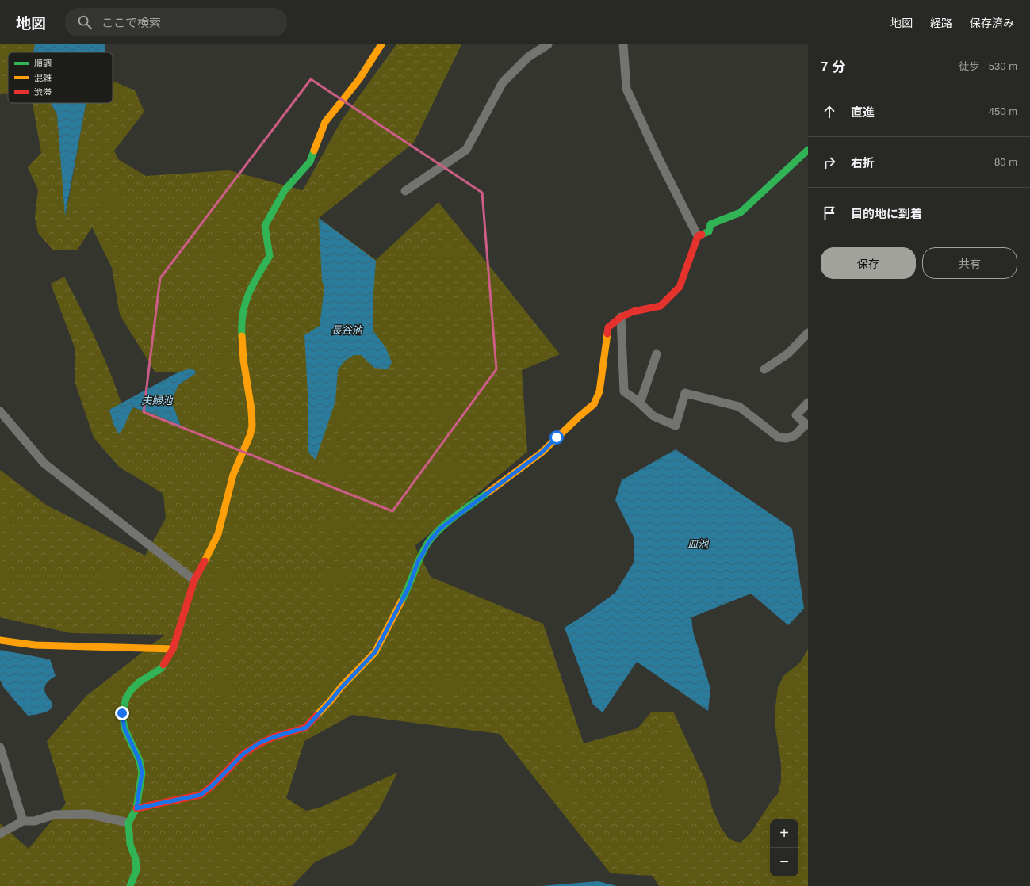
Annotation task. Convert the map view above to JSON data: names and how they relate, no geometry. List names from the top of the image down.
{
  "water": ["長谷池", "夫婦池", "皿池"],
  "legend": ["順調", "混雑", "渋滞"],
  "page": {
    "header": "地図",
    "search": "ここで検索",
    "nav": ["地図", "経路", "保存済み"],
    "heading": ["7 分", "徒歩 · 530 m"],
    "list": [
      ["直進", "450 m"],
      ["右折", "80 m"],
      "目的地に到着"
    ],
    "buttons": ["保存", "共有"],
    "map_buttons": ["+", "−"]
  }
}
